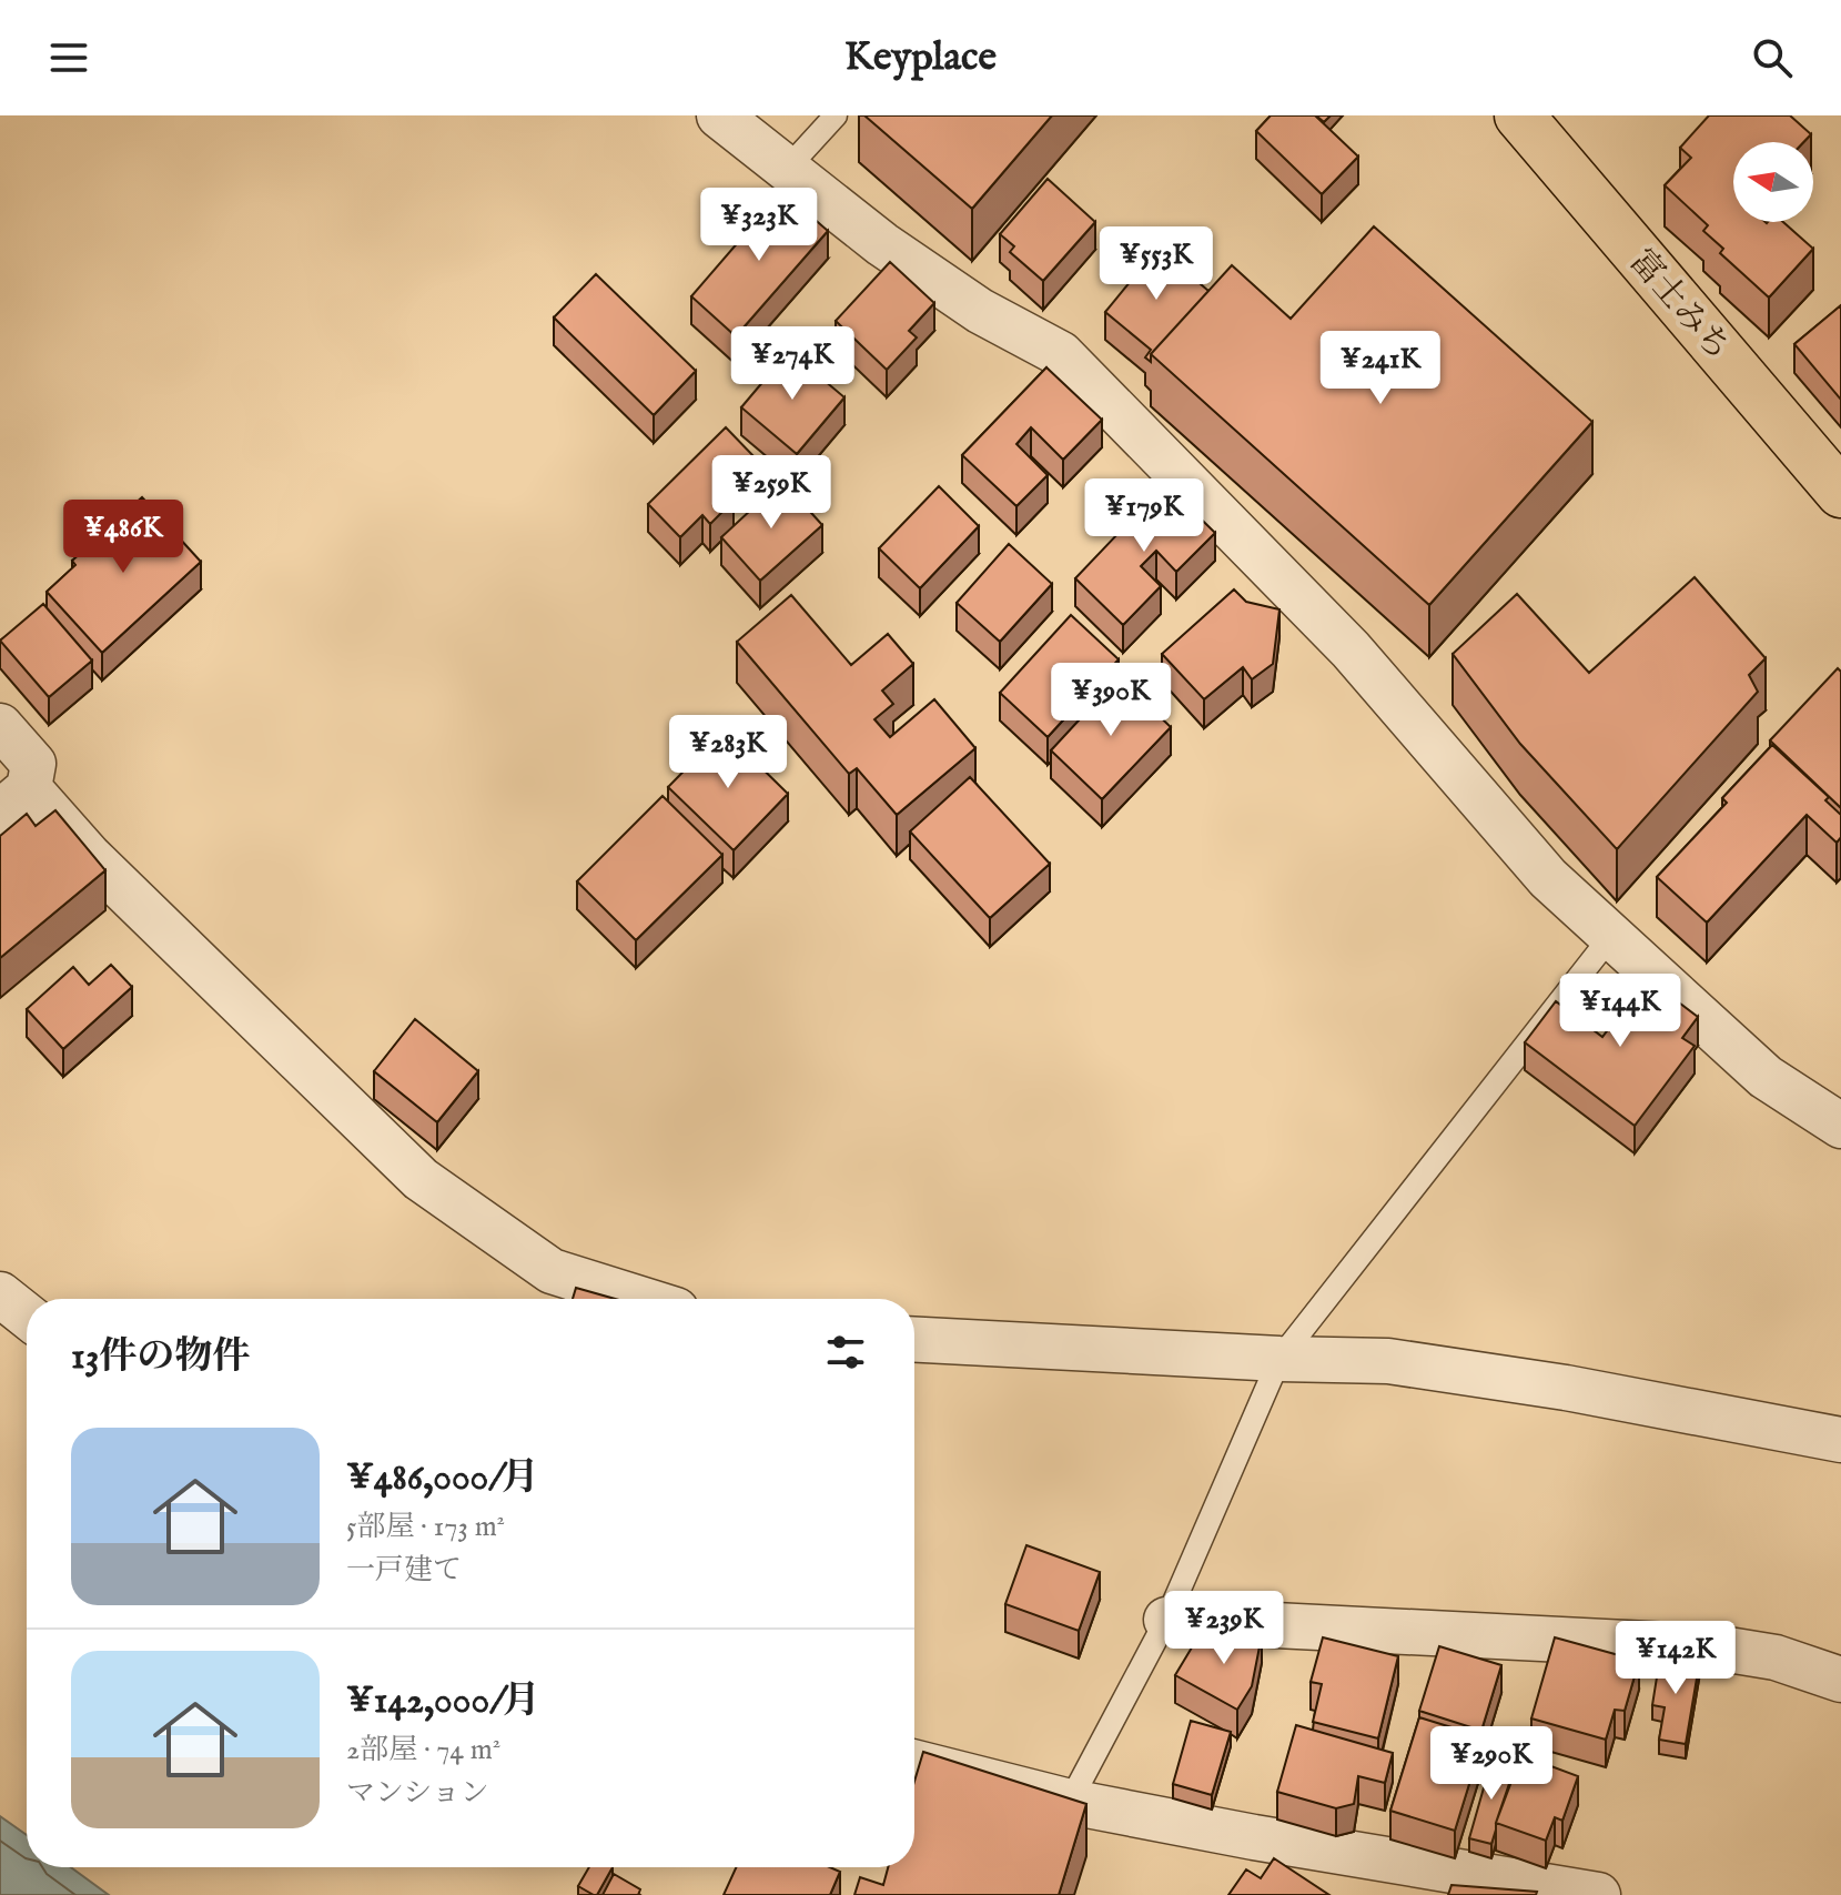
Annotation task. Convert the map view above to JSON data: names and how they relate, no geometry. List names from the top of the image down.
{
  "streets": {
    "highway": ["富士みち"]
  },
  "north": "left",
  "page": {
    "header": "Keyplace",
    "price": [
      "¥323K",
      "¥553K",
      "¥274K",
      "¥241K",
      "¥259K",
      "¥179K",
      "¥486K",
      "¥390K",
      "¥283K",
      "¥144K",
      "¥239K",
      "¥142K",
      "¥290K"
    ],
    "heading": "13件の物件",
    "list": [
      {
        "name": "¥486,000/月",
        "note": "5部屋 · 173 m² · 一戸建て"
      },
      {
        "name": "¥142,000/月",
        "note": "2部屋 · 74 m² · マンション"
      }
    ]
  }
}
